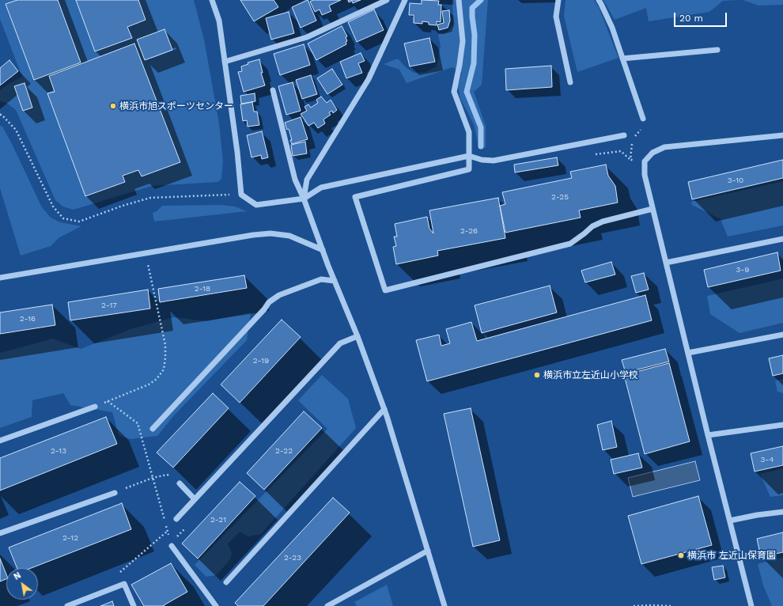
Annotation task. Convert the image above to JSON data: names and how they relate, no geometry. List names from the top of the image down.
{
  "places": ["横浜市旭スポーツセンター", "横浜市立左近山小学校", "横浜市 左近山保育園"],
  "house_numbers": [
    "3-10",
    "2-25",
    "2-26",
    "3-9",
    "2-18",
    "2-17",
    "2-16",
    "2-19",
    "2-13",
    "2-22",
    "3-4",
    "2-21",
    "2-12",
    "2-23"
  ],
  "scale_bar": "20 m",
  "north": "top left"
}
